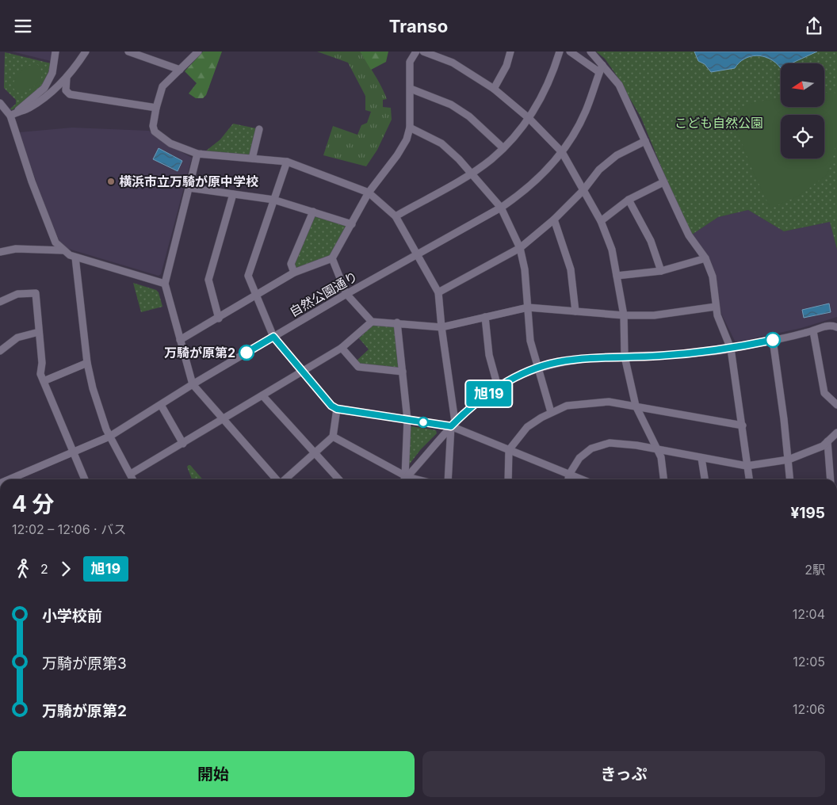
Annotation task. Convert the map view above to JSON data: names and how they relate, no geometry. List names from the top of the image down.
{
  "streets": {
    "street": ["自然公園通り"]
  },
  "parks": ["こども自然公園"],
  "places": ["横浜市立万騎が原中学校", "万騎が原第2"],
  "lines": ["bus line 旭19"],
  "north": "left",
  "page": {
    "header": "Transo",
    "on_map": "旭19",
    "heading": ["4 分", "12:02 – 12:06 · バス", "¥195"],
    "legs": ["2", "旭19", "2駅"],
    "list": [
      {
        "name": "小学校前",
        "value": "12:04"
      },
      {
        "name": "万騎が原第3",
        "value": "12:05"
      },
      {
        "name": "万騎が原第2",
        "value": "12:06"
      }
    ],
    "buttons": ["開始", "きっぷ"]
  }
}
